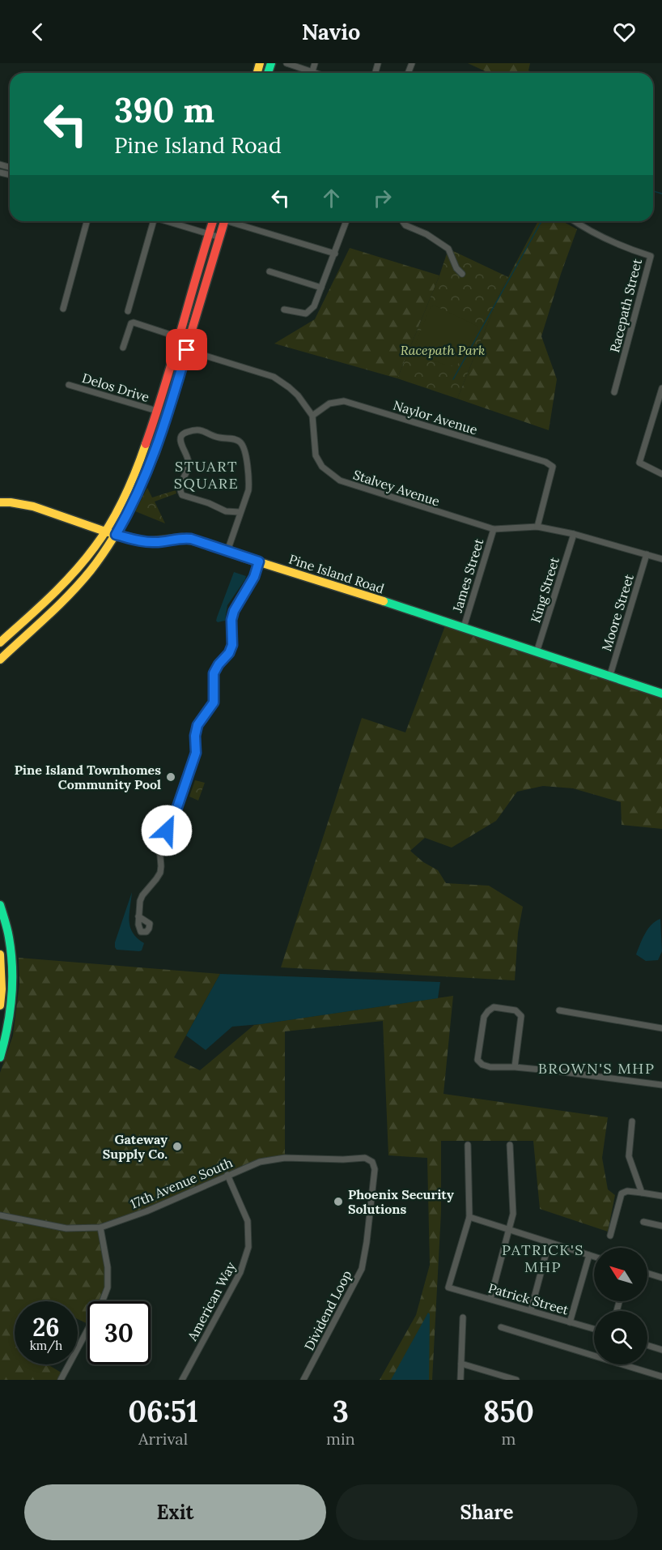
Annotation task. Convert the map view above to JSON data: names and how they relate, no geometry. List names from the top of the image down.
{
  "streets": {
    "main road": ["Pine Island Road"],
    "street": [
      "Racepath Street",
      "Delos Drive",
      "Naylor Avenue",
      "Stalvey Avenue",
      "James Street",
      "King Street",
      "Moore Street",
      "17th Avenue South",
      "Patrick Street",
      "American Way",
      "Dividend Loop"
    ]
  },
  "crossings": [
    ["Naylor Avenue", "Stalvey Avenue"],
    ["Stalvey Avenue", "James Street"],
    ["Stalvey Avenue", "King Street"],
    ["Stalvey Avenue", "Moore Street"],
    ["Pine Island Road", "James Street"],
    ["Pine Island Road", "King Street"],
    ["Pine Island Road", "Moore Street"],
    ["17th Avenue South", "American Way"],
    ["17th Avenue South", "Dividend Loop"]
  ],
  "districts": ["STUART SQUARE", "BROWN'S MHP", "PATRICK'S MHP"],
  "parks": ["Racepath Park"],
  "places": ["Pine Island Townhomes Community Pool", "Gateway Supply Co.", "Phoenix Security Solutions"],
  "north": "top left",
  "page": {
    "header": "Navio",
    "turn": ["390 m", "Pine Island Road"],
    "speed": "26 km/h",
    "limit": "30",
    "eta": [
      "06:51",
      "Arrival",
      "3",
      "min",
      "850",
      "m"
    ],
    "buttons": ["Exit", "Share"]
  }
}
